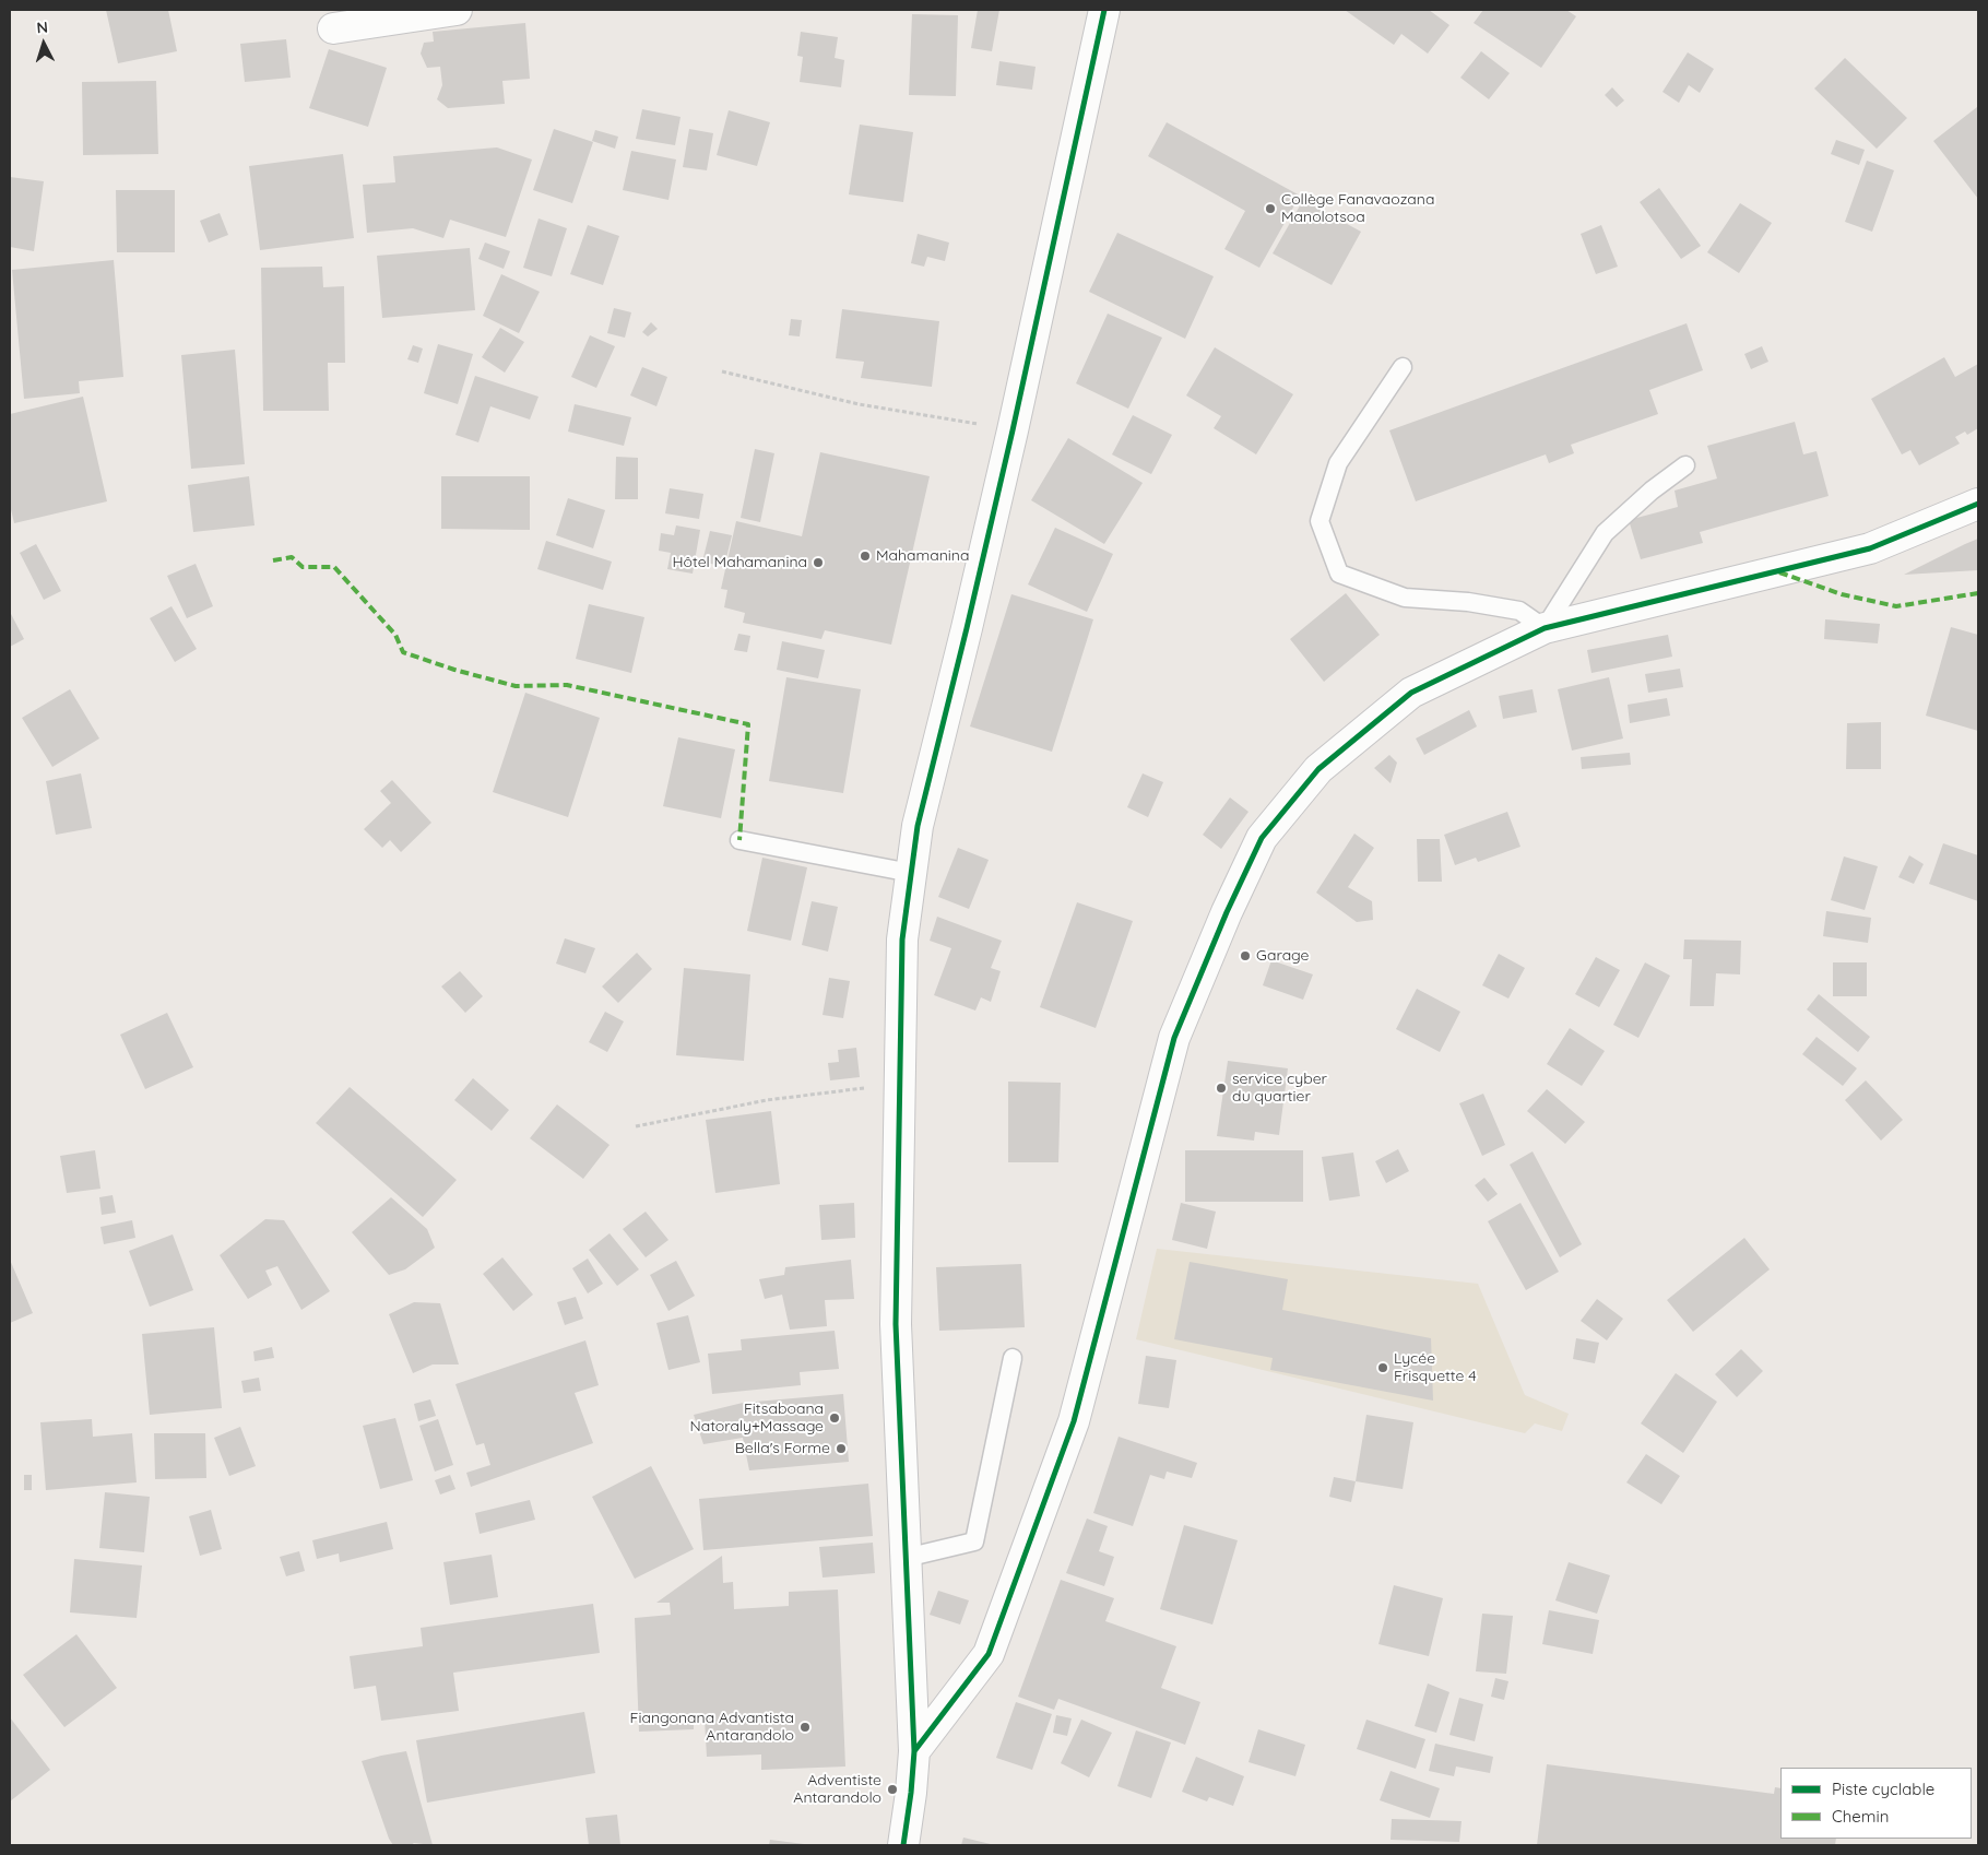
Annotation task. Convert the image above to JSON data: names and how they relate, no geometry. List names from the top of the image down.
{
  "places": [
    "Collège Fanavaozana Manolotsoa",
    "Mahamanina",
    "Hôtel Mahamanina",
    "Garage",
    "service cyber du quartier",
    "Lycée Frisquette 4",
    "Fitsaboana Natoraly+Massage",
    "Bella's Forme",
    "Fiangonana Advantista Antarandolo",
    "Adventiste Antarandolo"
  ],
  "legend": ["Piste cyclable", "Chemin"],
  "north": "top"
}
